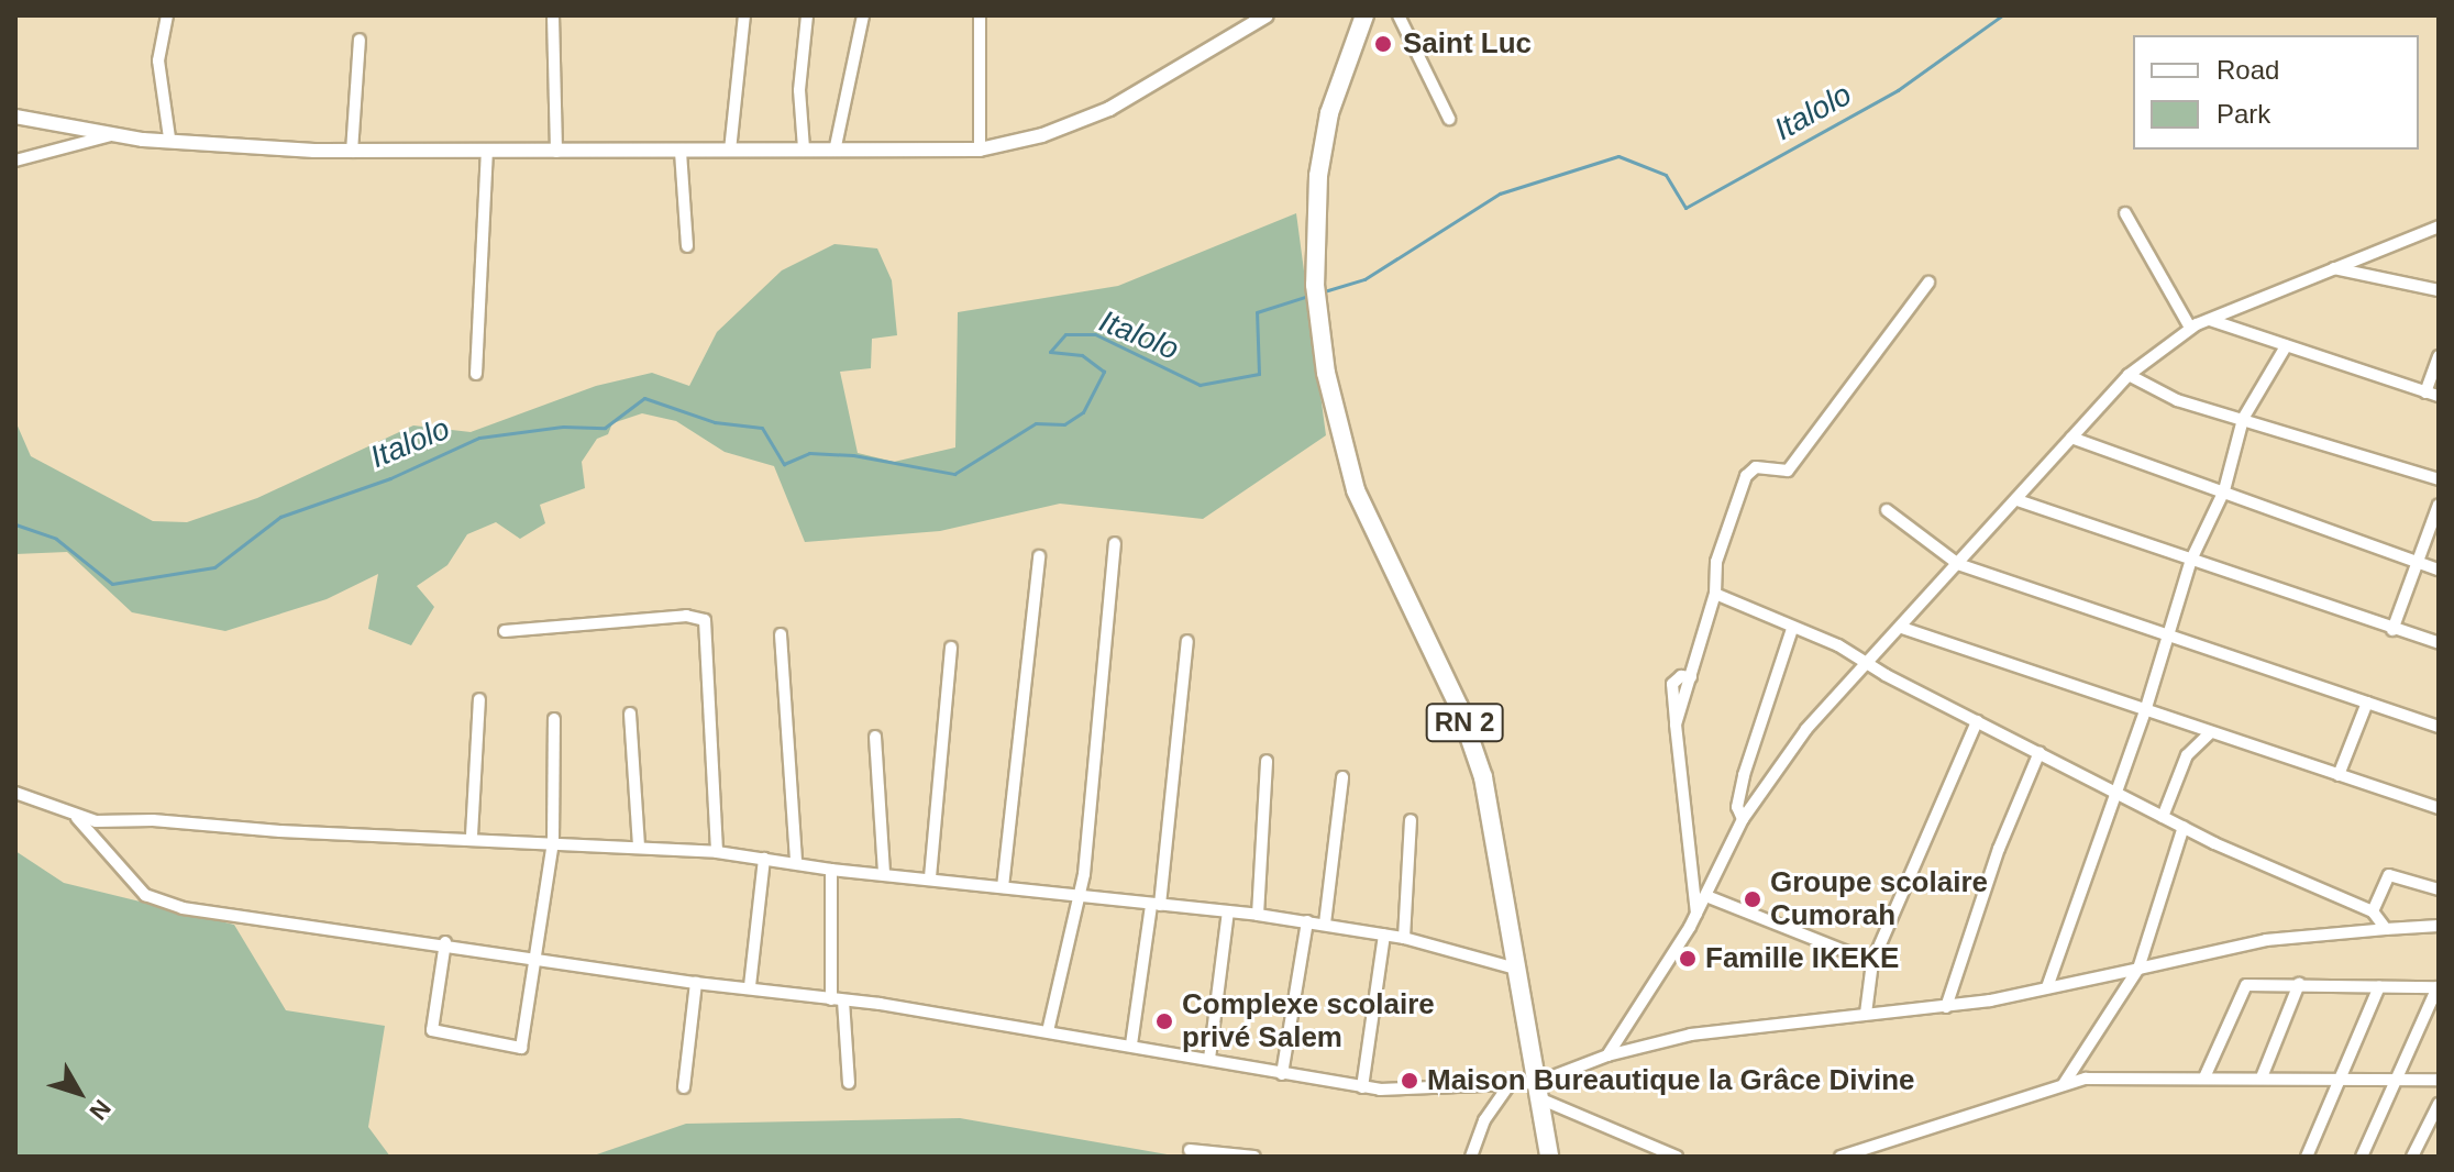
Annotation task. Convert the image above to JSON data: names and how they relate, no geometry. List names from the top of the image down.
{
  "streets": {
    "highway": ["RN 2"]
  },
  "water": ["Italolo"],
  "places": [
    "Saint Luc",
    "Groupe scolaire Cumorah",
    "Famille IKEKE",
    "Complexe scolaire privé Salem",
    "Maison Bureautique la Grâce Divine"
  ],
  "legend": ["Road", "Park"],
  "north": "bottom right"
}
